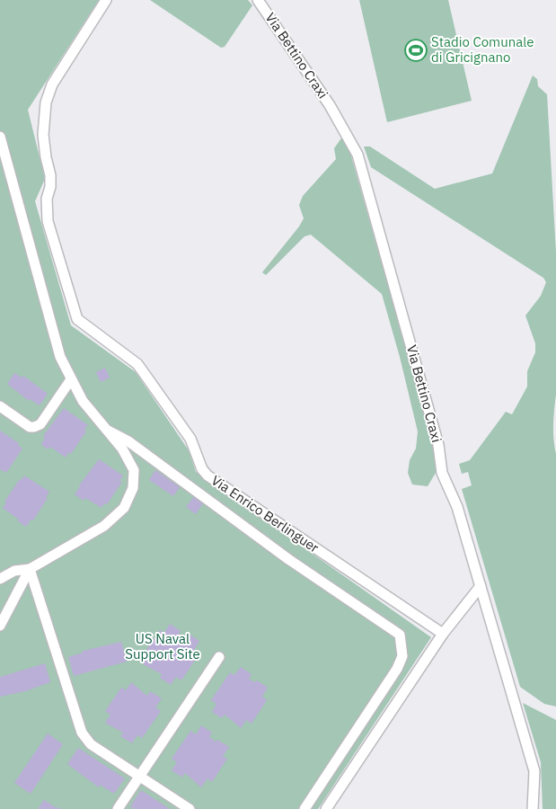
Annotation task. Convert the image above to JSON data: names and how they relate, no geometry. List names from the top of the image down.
{
  "streets": {
    "street": ["Via Bettino Craxi", "Via Enrico Berlinguer"]
  },
  "parks": ["US Naval Support Site"],
  "places": {
    "sports": ["Stadio Comunale di Gricignano"]
  }
}
